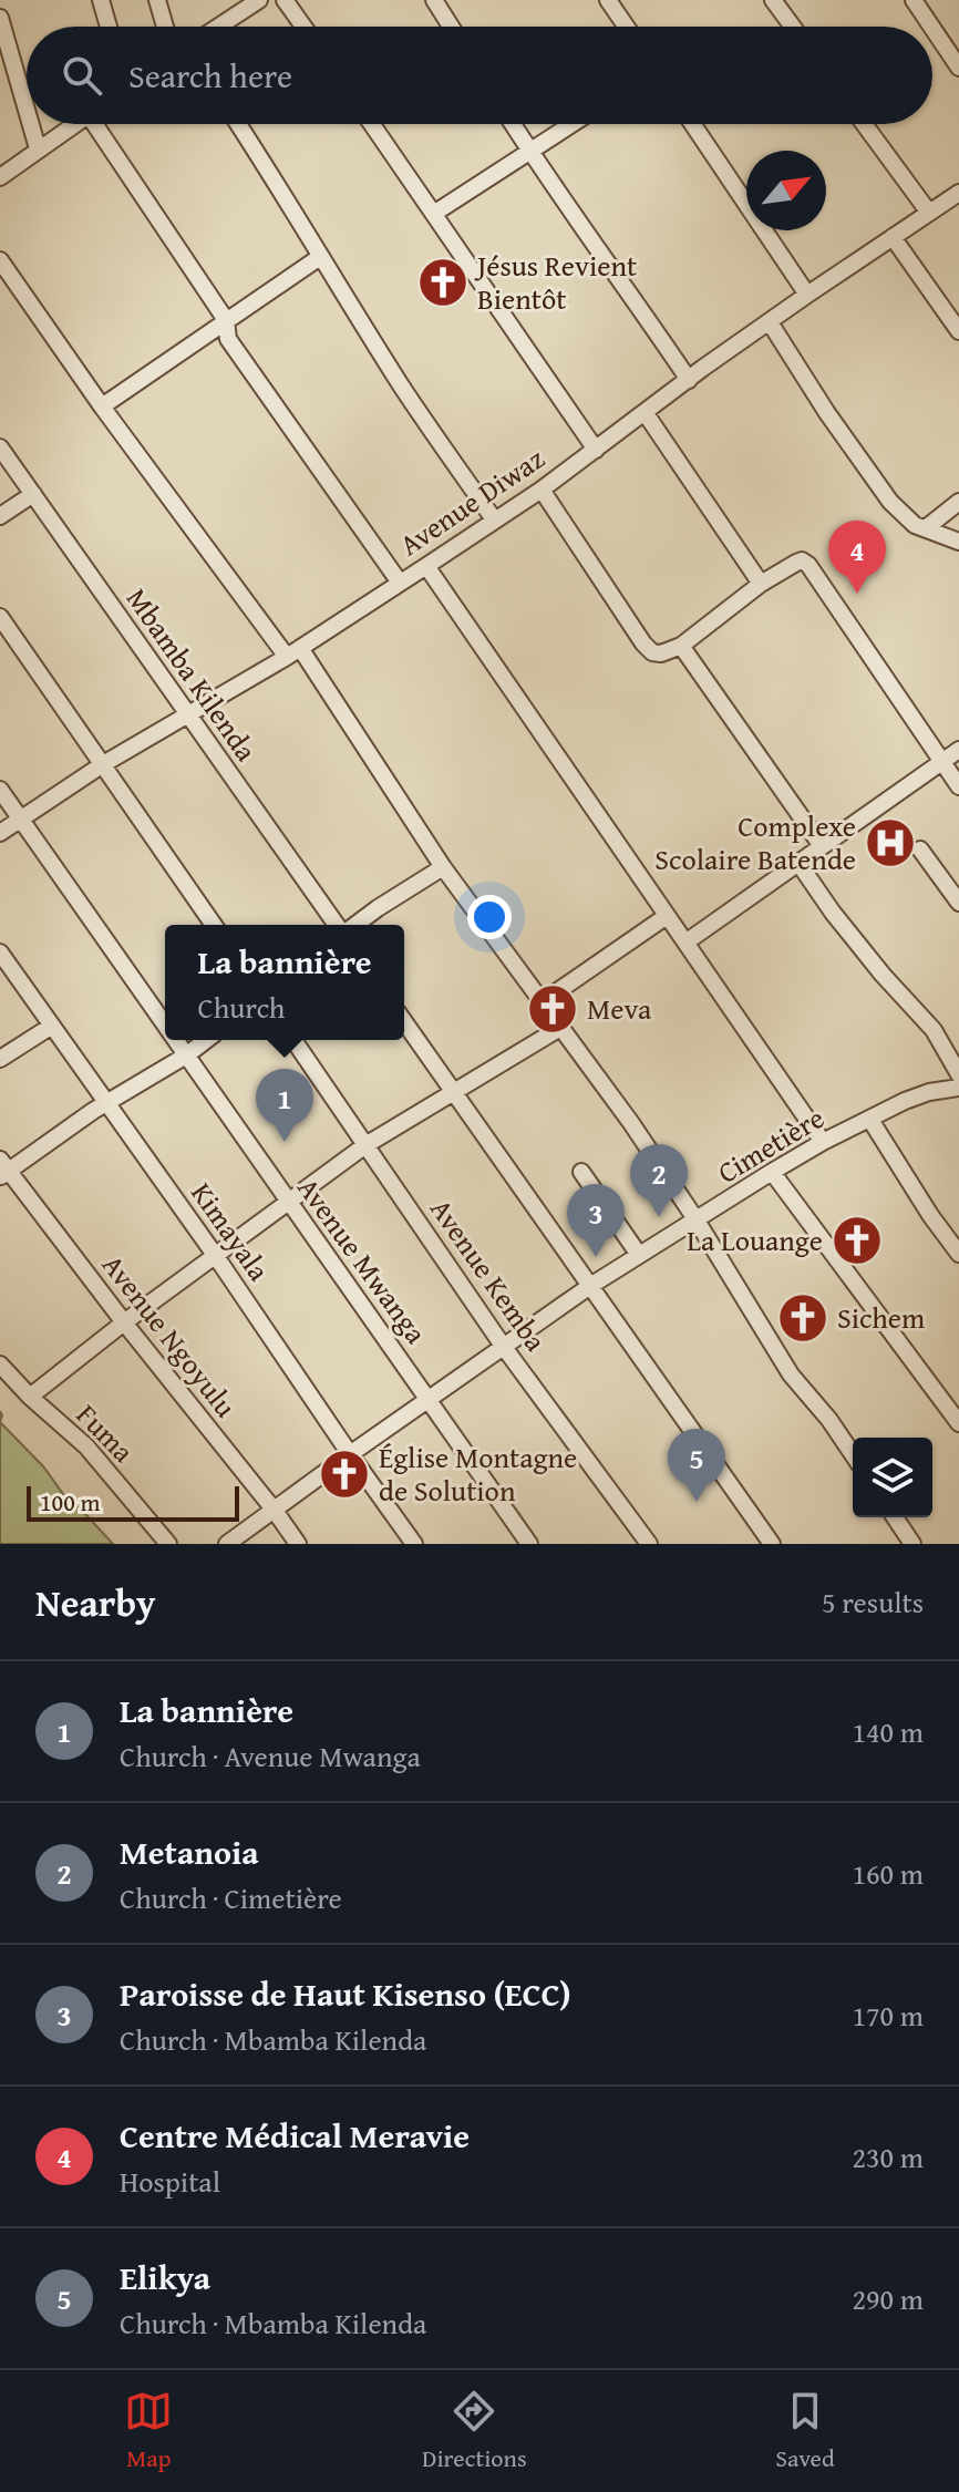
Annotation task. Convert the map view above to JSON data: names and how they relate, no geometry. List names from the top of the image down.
{
  "streets": {
    "street": [
      "Avenue Diwaz",
      "Mbamba Kilenda",
      "Cimetière",
      "Kimayala",
      "Avenue Mwanga",
      "Avenue Kemba",
      "Avenue Ngoyulu",
      "Fuma"
    ]
  },
  "crossings": [
    ["Avenue Diwaz", "Mbamba Kilenda"],
    ["Avenue Diwaz", "Avenue Mwanga"],
    ["Cimetière", "Kimayala"],
    ["Cimetière", "Avenue Mwanga"],
    ["Cimetière", "Avenue Kemba"],
    ["Cimetière", "Avenue Ngoyulu"]
  ],
  "places": {
    "church": [
      "Jésus Revient Bientôt",
      "Meva",
      "La Louange",
      "Sichem",
      "Église Montagne de Solution"
    ],
    "hospital": ["Complexe Scolaire Batende"]
  },
  "scale_bar": "100 m",
  "north": "top right",
  "page": {
    "search": "Search here",
    "pins": [
      "4",
      "1",
      "2",
      "3",
      "5"
    ],
    "popup": ["La bannière", "Church"],
    "scale": "100 m",
    "heading": ["Nearby", "5 results"],
    "list": [
      {
        "mark": "1",
        "name": "La bannière",
        "note": "Church · Avenue Mwanga",
        "value": "140 m"
      },
      {
        "mark": "2",
        "name": "Metanoia",
        "note": "Church · Cimetière",
        "value": "160 m"
      },
      {
        "mark": "3",
        "name": "Paroisse de Haut Kisenso (ECC)",
        "note": "Church · Mbamba Kilenda",
        "value": "170 m"
      },
      {
        "mark": "4",
        "name": "Centre Médical Meravie",
        "note": "Hospital",
        "value": "230 m"
      },
      {
        "mark": "5",
        "name": "Elikya",
        "note": "Church · Mbamba Kilenda",
        "value": "290 m"
      }
    ],
    "nav": ["Map", "Directions", "Saved"]
  }
}
